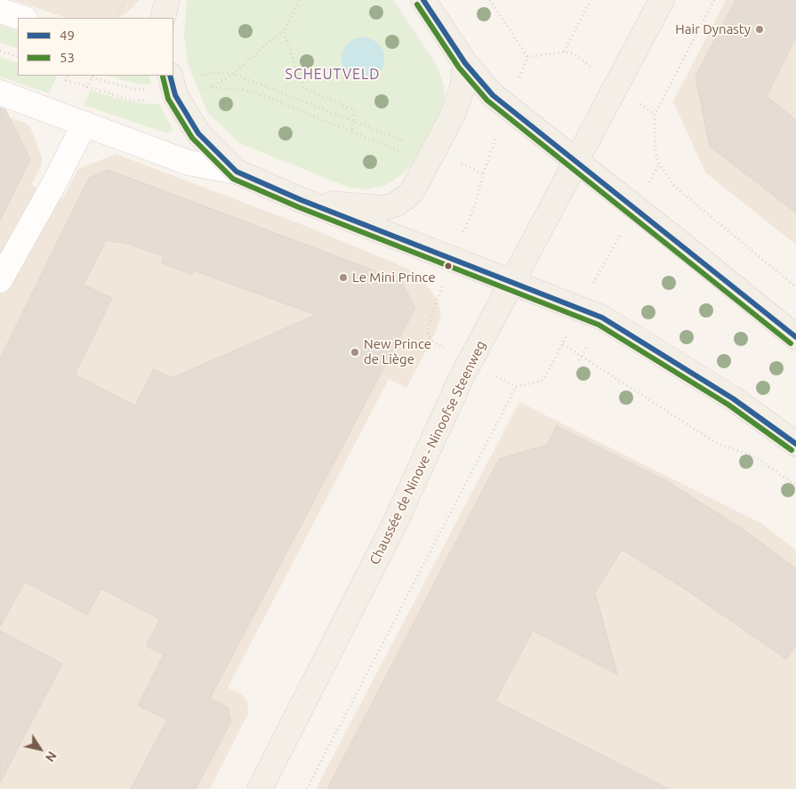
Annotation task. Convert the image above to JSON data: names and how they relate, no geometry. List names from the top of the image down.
{
  "streets": {
    "main road": ["Chaussée de Ninove - Ninoofse Steenweg"]
  },
  "districts": ["SCHEUTVELD"],
  "places": ["Hair Dynasty", "Le Mini Prince", "New Prince de Liège"],
  "lines": ["transit line 49", "transit line 53"],
  "legend": ["49", "53"],
  "north": "bottom right"
}
